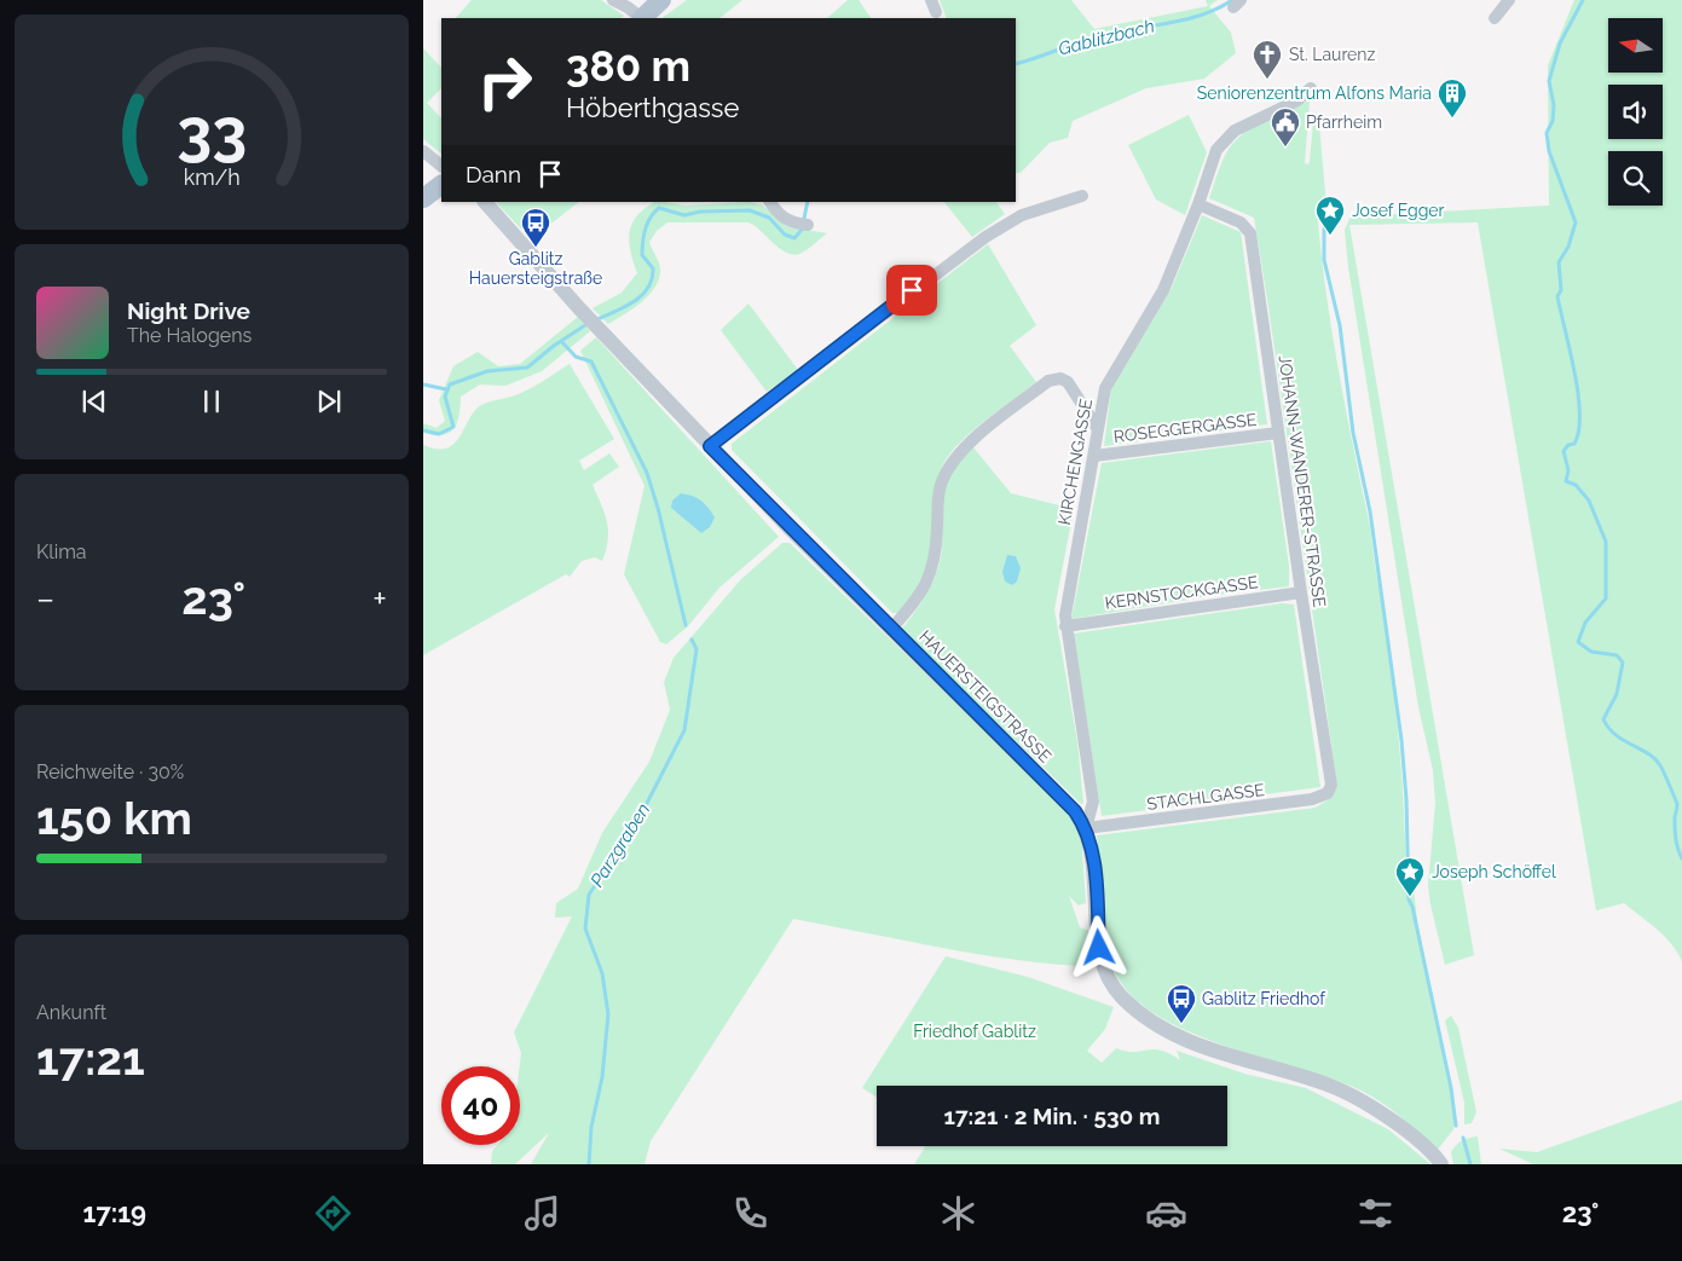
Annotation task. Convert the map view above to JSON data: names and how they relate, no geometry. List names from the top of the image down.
{
  "streets": {
    "street": [
      "ROSEGGERGASSE",
      "KIRCHENGASSE",
      "JOHANN-WANDERER-STRASSE",
      "KERNSTOCKGASSE",
      "HAUERSTEIGSTRASSE",
      "STACHLGASSE"
    ]
  },
  "crossings": [
    ["ROSEGGERGASSE", "KIRCHENGASSE"],
    ["ROSEGGERGASSE", "JOHANN-WANDERER-STRASSE"],
    ["KIRCHENGASSE", "JOHANN-WANDERER-STRASSE"],
    ["KIRCHENGASSE", "KERNSTOCKGASSE"],
    ["KIRCHENGASSE", "HAUERSTEIGSTRASSE"],
    ["KIRCHENGASSE", "STACHLGASSE"],
    ["JOHANN-WANDERER-STRASSE", "KERNSTOCKGASSE"],
    ["JOHANN-WANDERER-STRASSE", "STACHLGASSE"],
    ["HAUERSTEIGSTRASSE", "STACHLGASSE"]
  ],
  "water": ["Gablitzbach", "Parzgraben"],
  "parks": ["Friedhof Gablitz"],
  "places": {
    "church": ["St. Laurenz"],
    "building": ["Seniorenzentrum Alfons Maria"],
    "public building": ["Pfarrheim"],
    "place": ["Josef Egger", "Joseph Schöffel"],
    "bus stop": ["Gablitz Hauersteigstraße", "Gablitz Friedhof"]
  },
  "north": "left",
  "page": {
    "turn": ["380 m", "Höberthgasse"],
    "then": "Dann",
    "song": ["Night Drive", "The Halogens"],
    "tile": [
      "Klima",
      ["Reichweite · 30%", "150 km"],
      ["Ankunft", "17:21"]
    ],
    "heat": ["−", "23°", "+"],
    "limit": "40",
    "trip": "17:21 · 2 Min. · 530 m",
    "tabs": ["17:19", "23°"],
    "gauge": ["33", "km/h"]
  }
}
